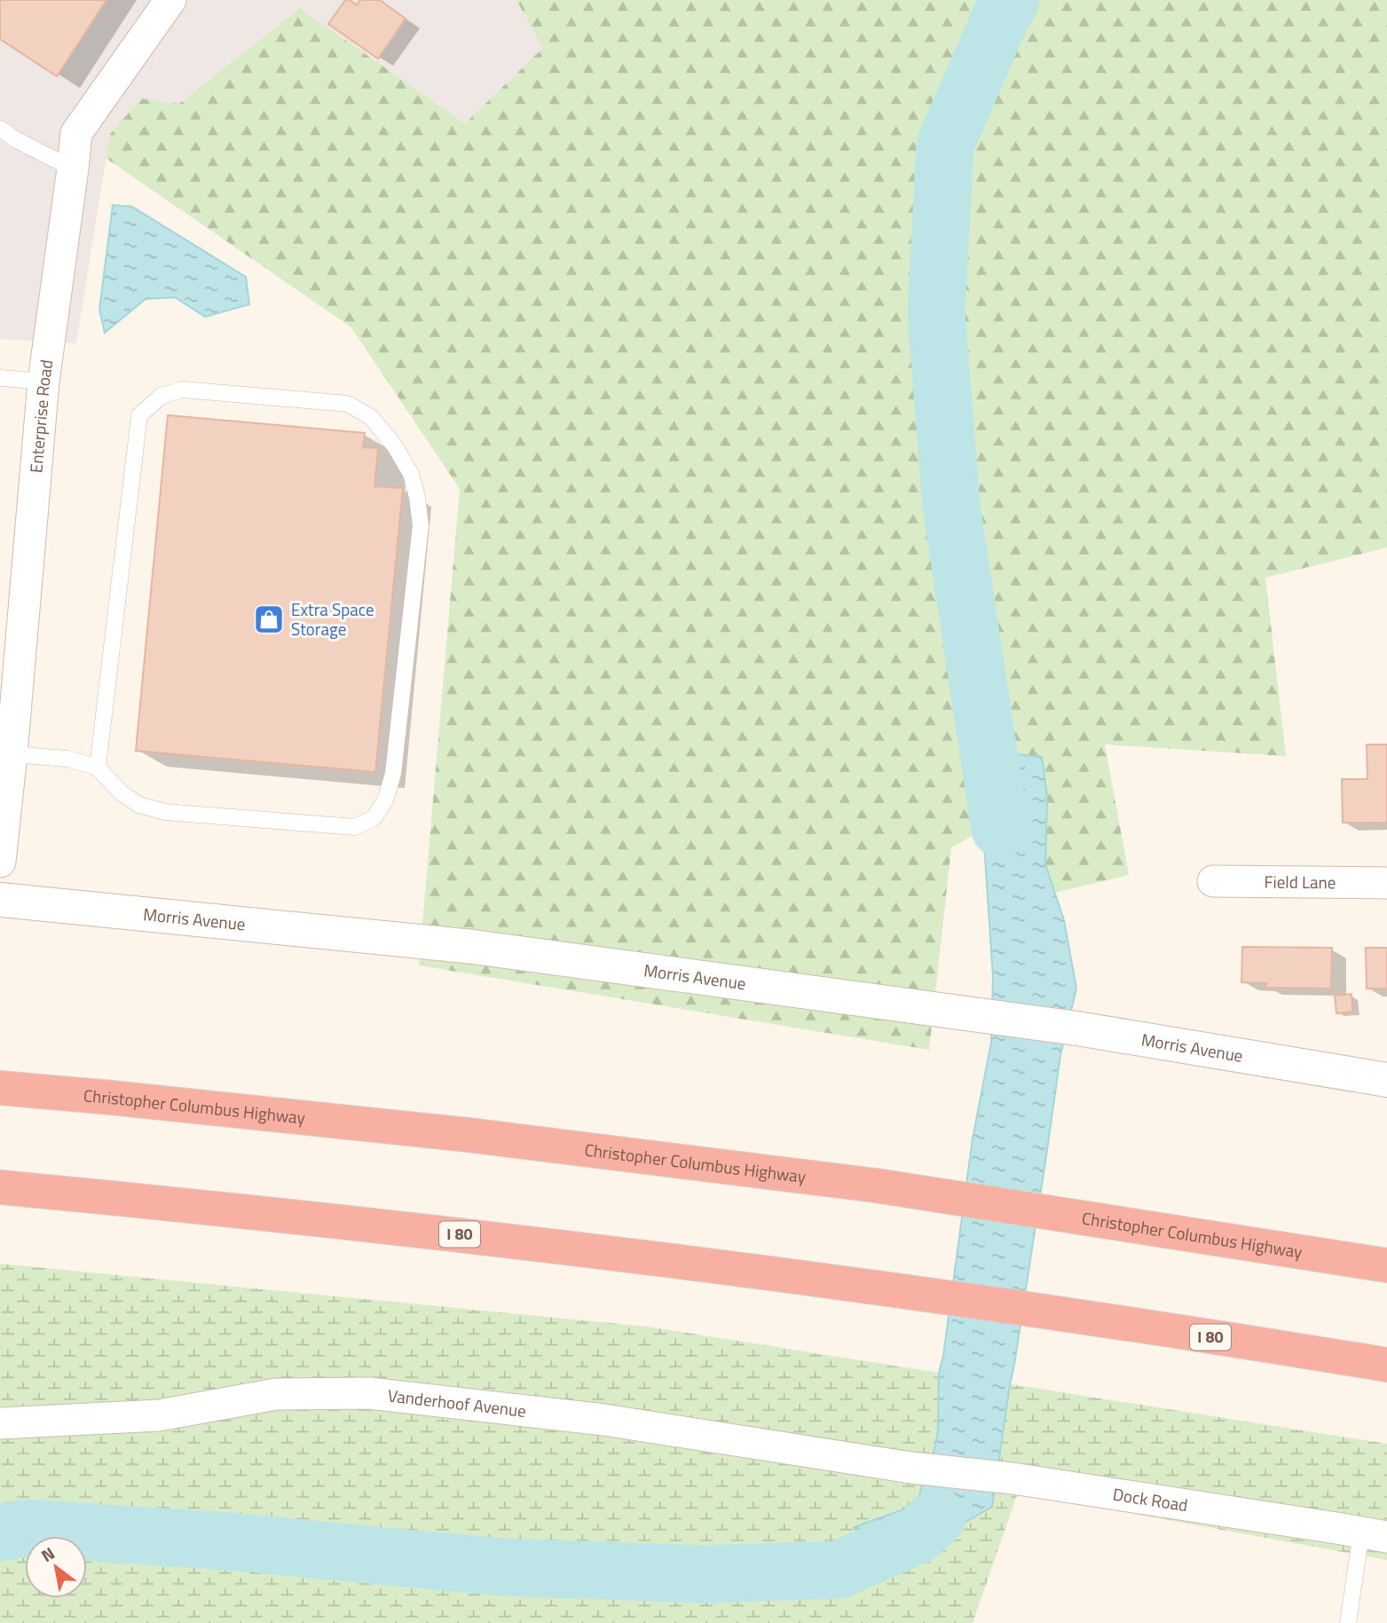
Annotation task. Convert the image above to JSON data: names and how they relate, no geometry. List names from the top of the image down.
{
  "streets": {
    "highway": ["Christopher Columbus Highway", "I 80"],
    "street": [
      "Enterprise Road",
      "Field Lane",
      "Morris Avenue",
      "Vanderhoof Avenue",
      "Dock Road"
    ]
  },
  "crossings": [
    ["Vanderhoof Avenue", "Dock Road"]
  ],
  "places": {
    "shop": ["Extra Space Storage"]
  },
  "north": "top left"
}
